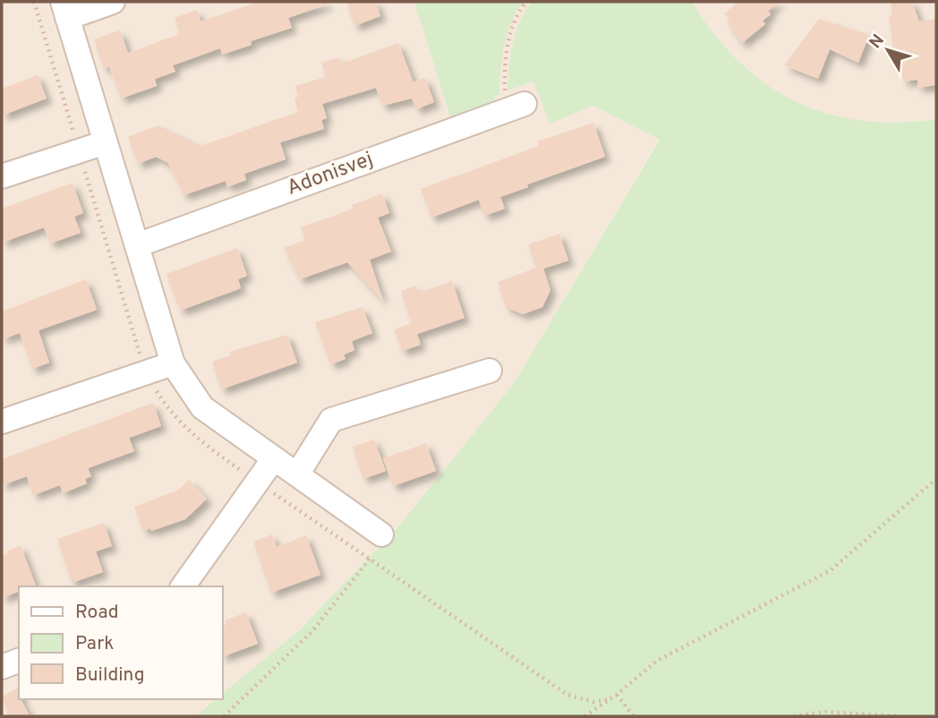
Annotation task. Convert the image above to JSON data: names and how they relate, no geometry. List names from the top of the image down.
{
  "streets": {
    "street": ["Adonisvej"]
  },
  "legend": ["Road", "Park", "Building"],
  "north": "top left"
}
